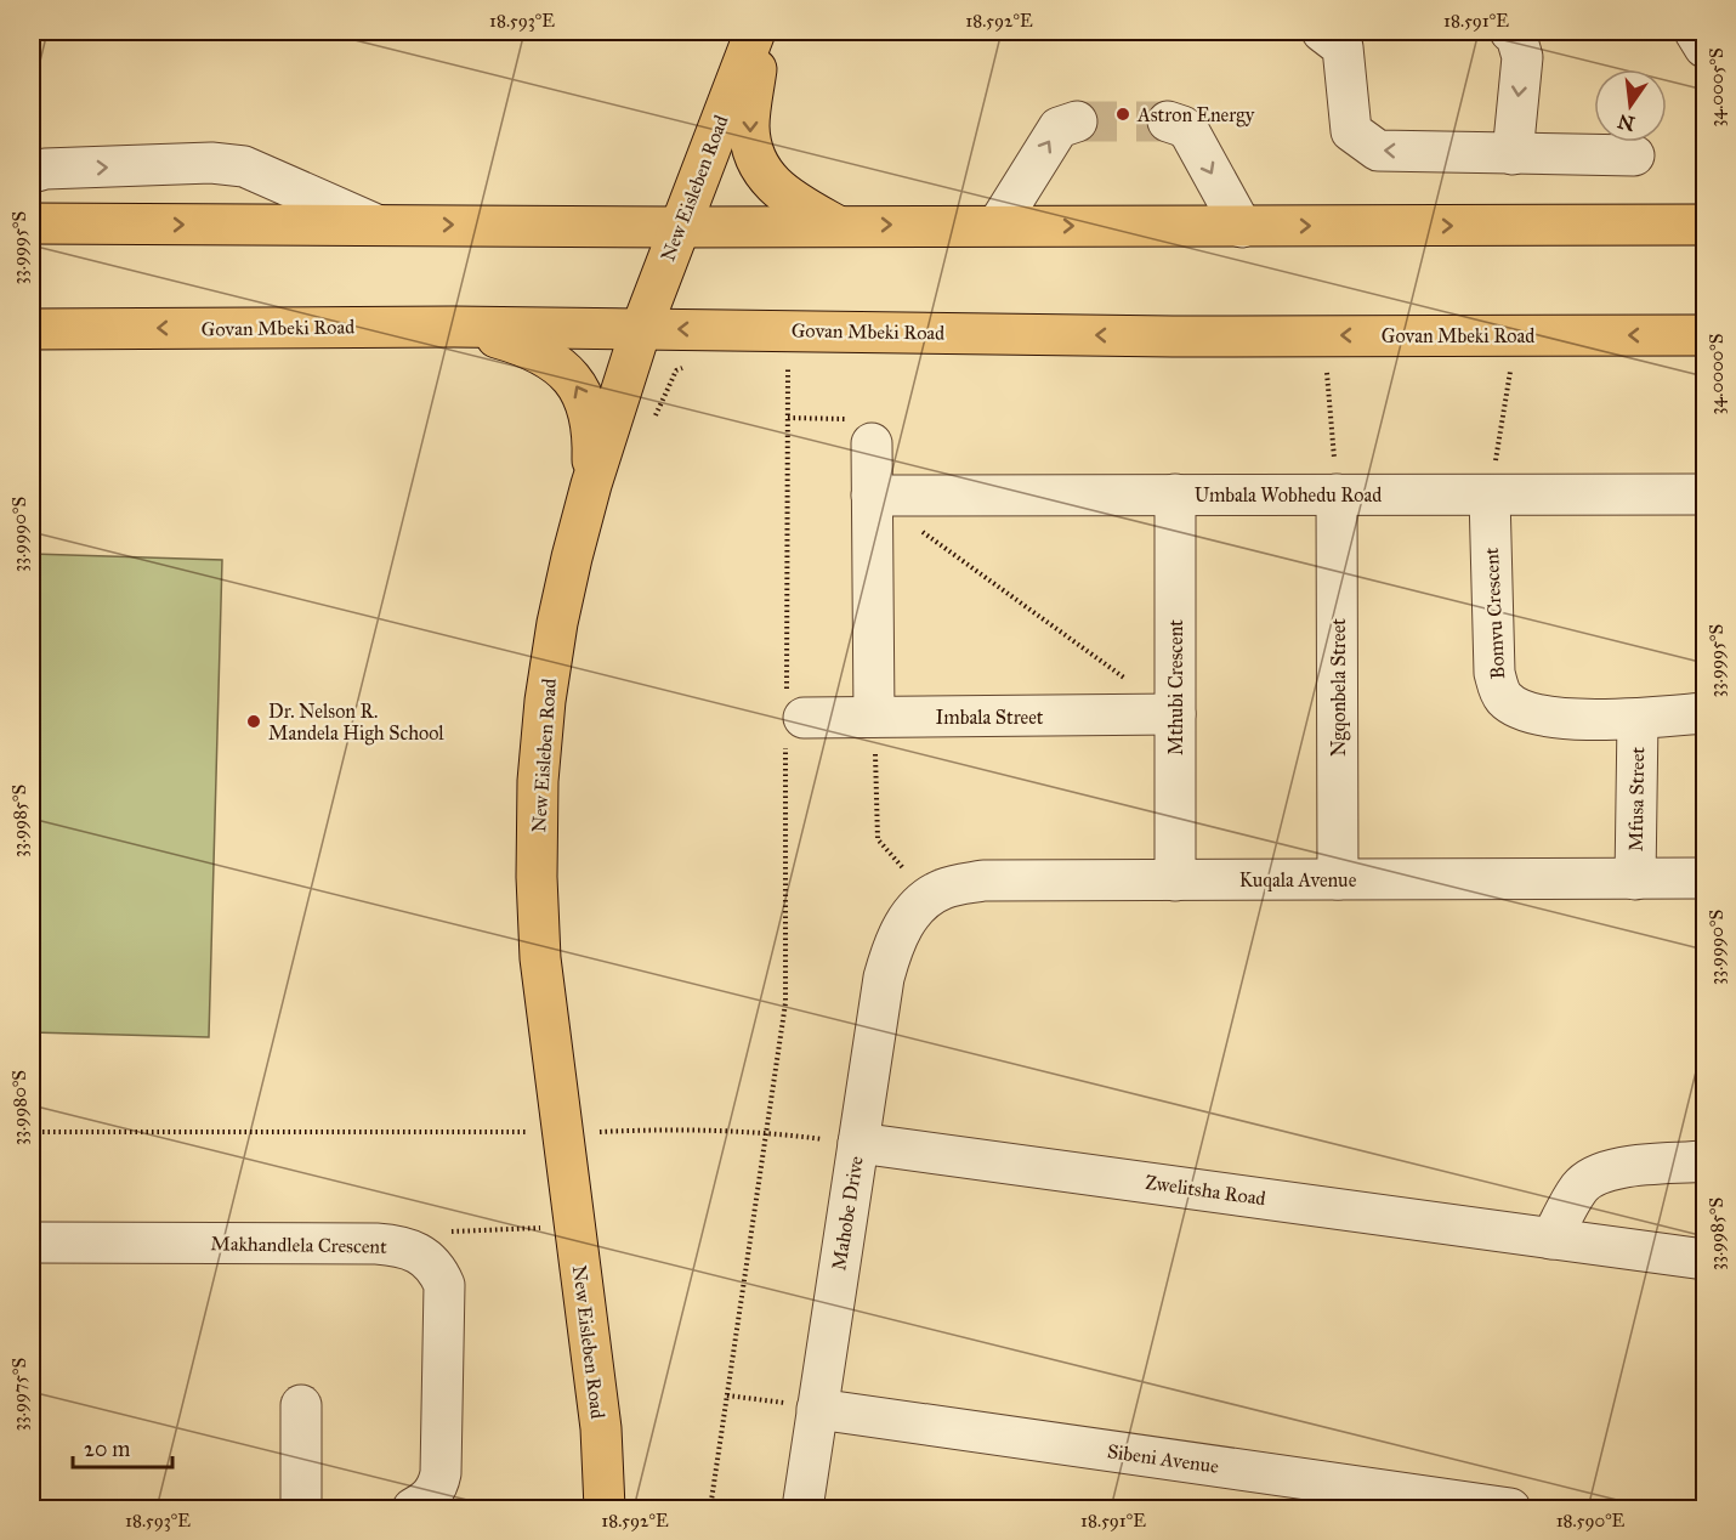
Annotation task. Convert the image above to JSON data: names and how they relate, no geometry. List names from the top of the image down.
{
  "streets": {
    "main road": ["New Eisleben Road", "Govan Mbeki Road"],
    "street": [
      "Umbala Wobhedu Road",
      "Bomvu Crescent",
      "Mthubi Crescent",
      "Ngqonbela Street",
      "Imbala Street",
      "Mfusa Street",
      "Kuqala Avenue",
      "Zwelitsha Road",
      "Mahobe Drive",
      "Makhandlela Crescent",
      "Sibeni Avenue"
    ]
  },
  "crossings": [
    ["New Eisleben Road", "Govan Mbeki Road"],
    ["Umbala Wobhedu Road", "Bomvu Crescent"],
    ["Umbala Wobhedu Road", "Mthubi Crescent"],
    ["Umbala Wobhedu Road", "Ngqonbela Street"],
    ["Bomvu Crescent", "Mfusa Street"],
    ["Mthubi Crescent", "Imbala Street"],
    ["Mthubi Crescent", "Kuqala Avenue"],
    ["Ngqonbela Street", "Kuqala Avenue"],
    ["Mfusa Street", "Kuqala Avenue"],
    ["Kuqala Avenue", "Mahobe Drive"],
    ["Zwelitsha Road", "Mahobe Drive"],
    ["Mahobe Drive", "Sibeni Avenue"]
  ],
  "places": ["Astron Energy", "Dr. Nelson R. Mandela High School"],
  "scale_bar": "20 m",
  "north": "bottom",
  "coordinates": [
    "18.593°E",
    "18.592°E",
    "18.591°E",
    "34.0005°S",
    "33.9995°S",
    "34.0000°S",
    "33.9990°S",
    "33.9985°S",
    "33.9980°S",
    "33.9975°S",
    "18.590°E"
  ]
}
